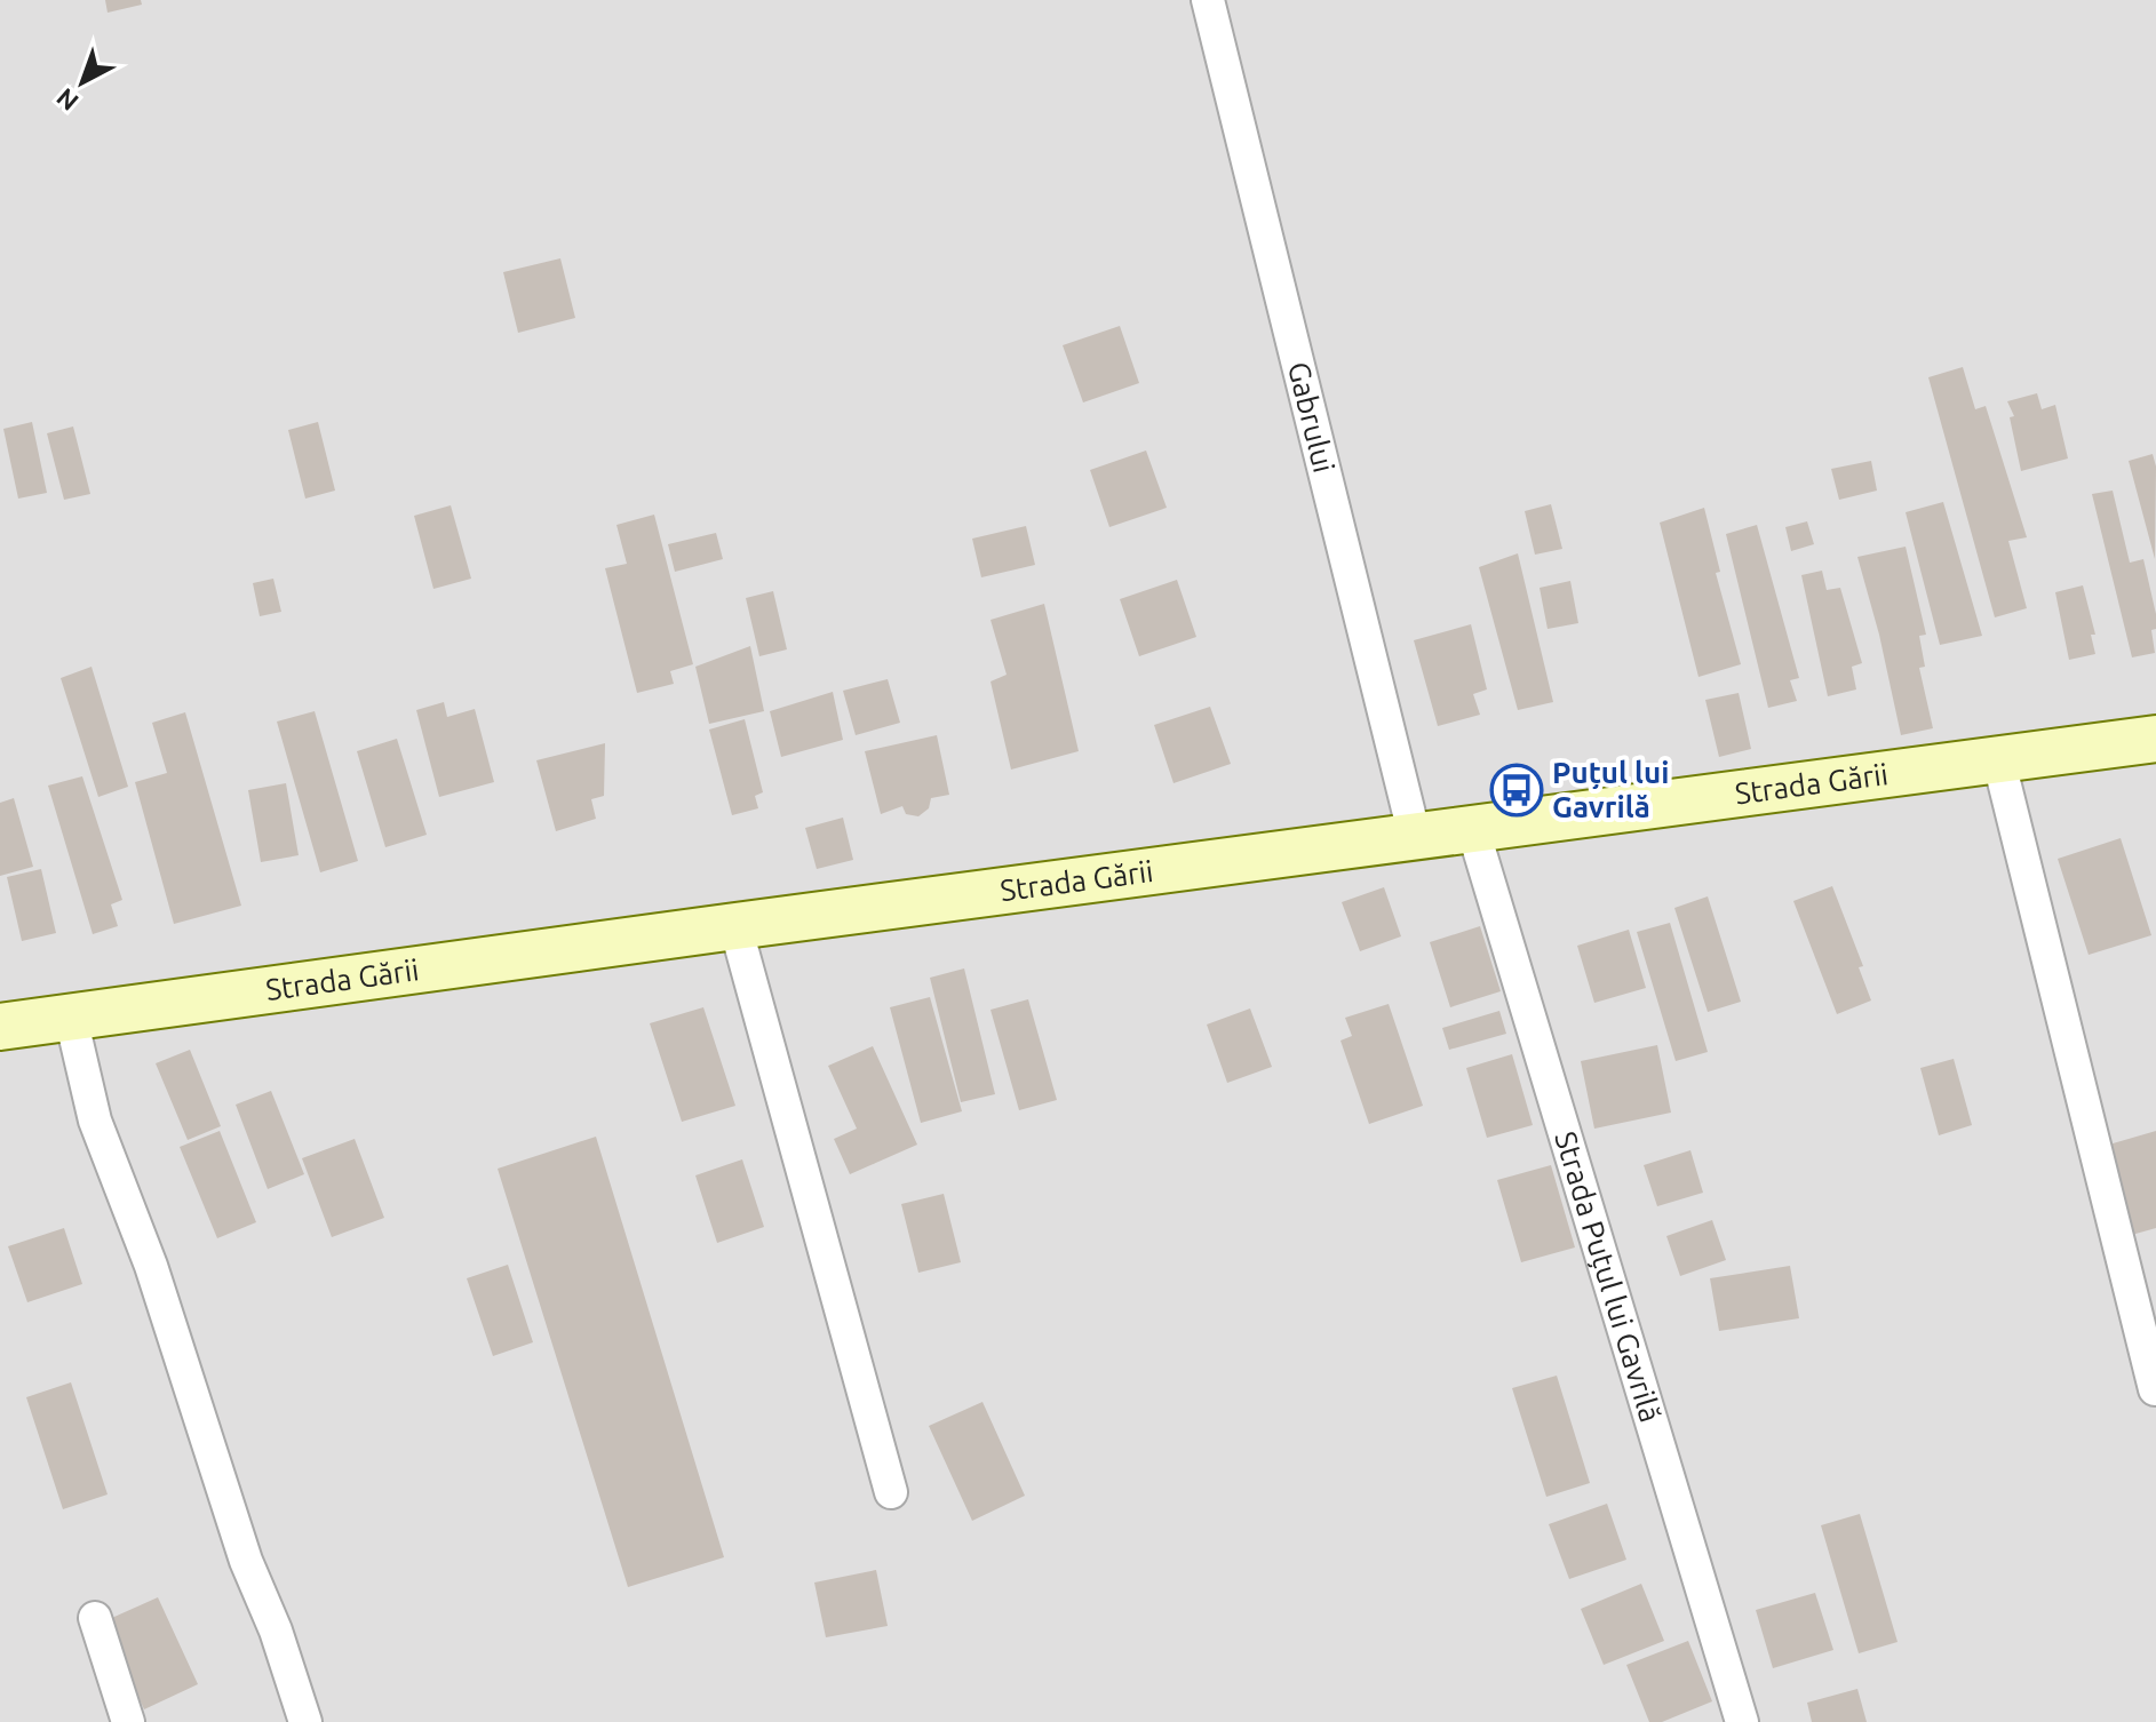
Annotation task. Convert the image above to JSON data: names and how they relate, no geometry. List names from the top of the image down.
{
  "streets": {
    "main road": ["Strada Gării"],
    "street": ["Gabrului", "Strada Puțul lui Gavrilă"]
  },
  "crossings": [
    ["Gabrului", "Strada Gării"],
    ["Strada Gării", "Strada Puțul lui Gavrilă"]
  ],
  "places": {
    "bus stop": ["Puțul lui Gavrilă"]
  },
  "north": "bottom left"
}
